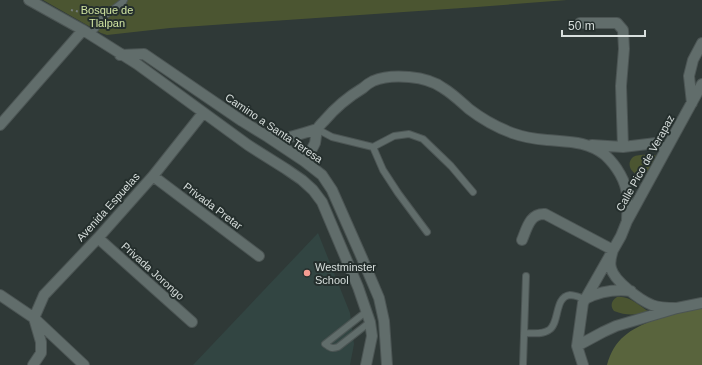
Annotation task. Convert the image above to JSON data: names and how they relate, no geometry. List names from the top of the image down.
{
  "streets": {
    "street": [
      "Camino a Santa Teresa",
      "Calle Pico de Verapaz",
      "Privada Pretar",
      "Avenida Espuelas",
      "Privada Jorongo"
    ]
  },
  "crossings": [
    ["Camino a Santa Teresa", "Calle Pico de Verapaz"],
    ["Privada Pretar", "Avenida Espuelas"],
    ["Avenida Espuelas", "Privada Jorongo"]
  ],
  "parks": ["Bosque de Tlalpan"],
  "places": ["Westminster School"],
  "scale_bar": "50 m"
}
